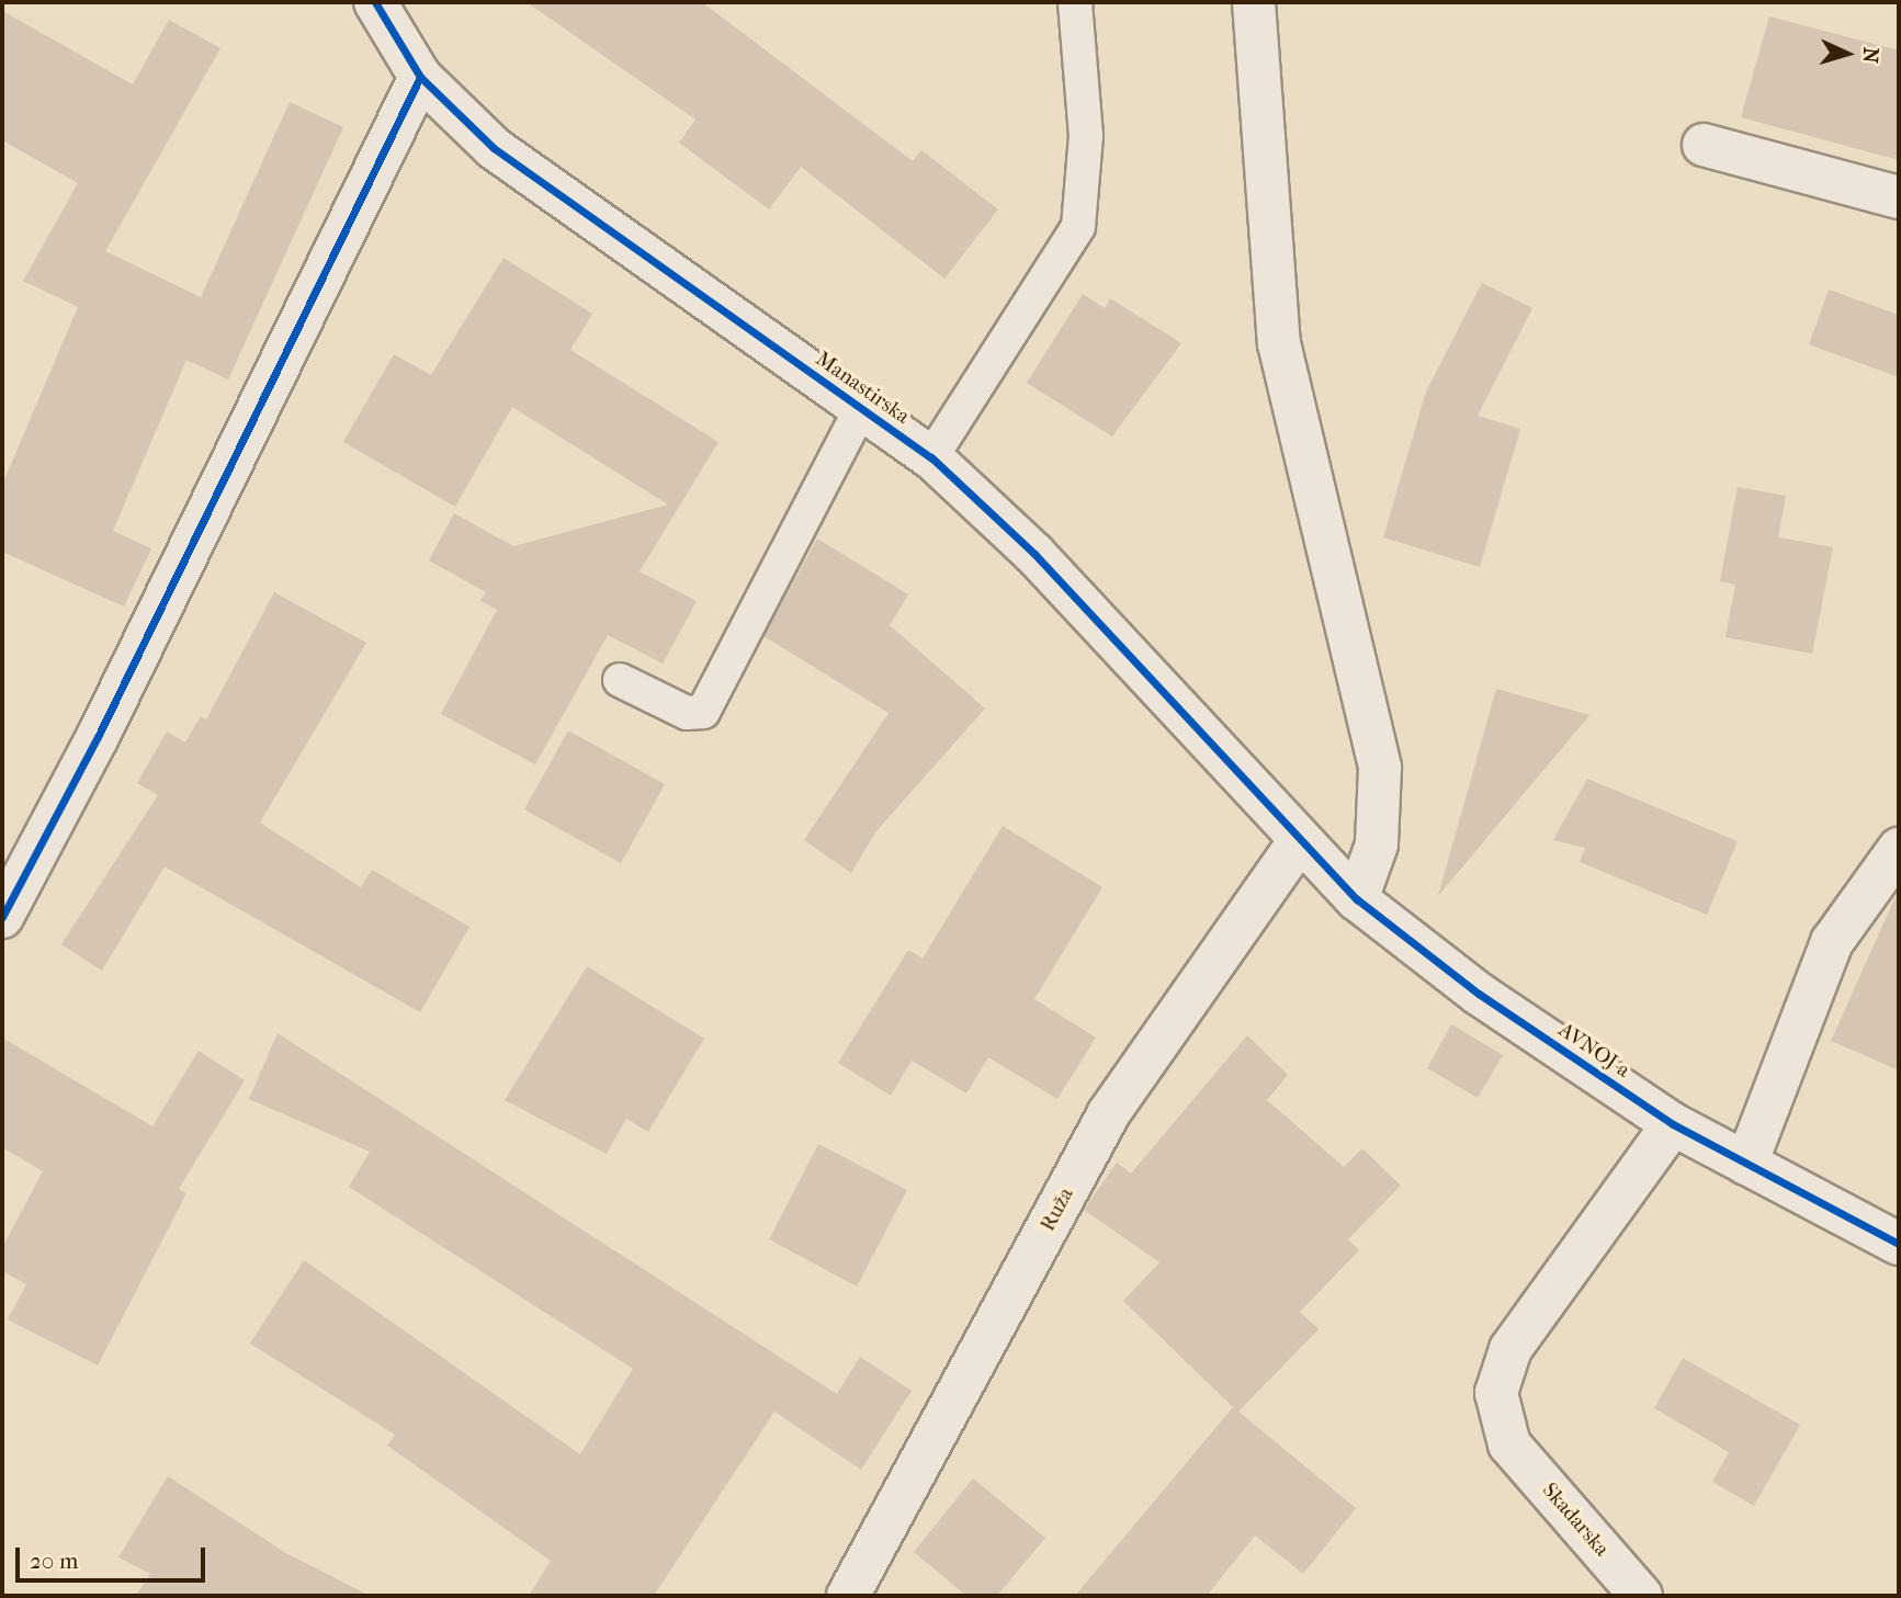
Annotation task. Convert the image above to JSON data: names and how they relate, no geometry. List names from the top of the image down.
{
  "streets": {
    "street": [
      "Manastirska",
      "AVNOJ-a",
      "Ruža",
      "Skadarska"
    ]
  },
  "crossings": [
    ["Manastirska", "AVNOJ-a"],
    ["Manastirska", "Ruža"],
    ["AVNOJ-a", "Ruža"],
    ["AVNOJ-a", "Skadarska"]
  ],
  "scale_bar": "20 m",
  "north": "right"
}
